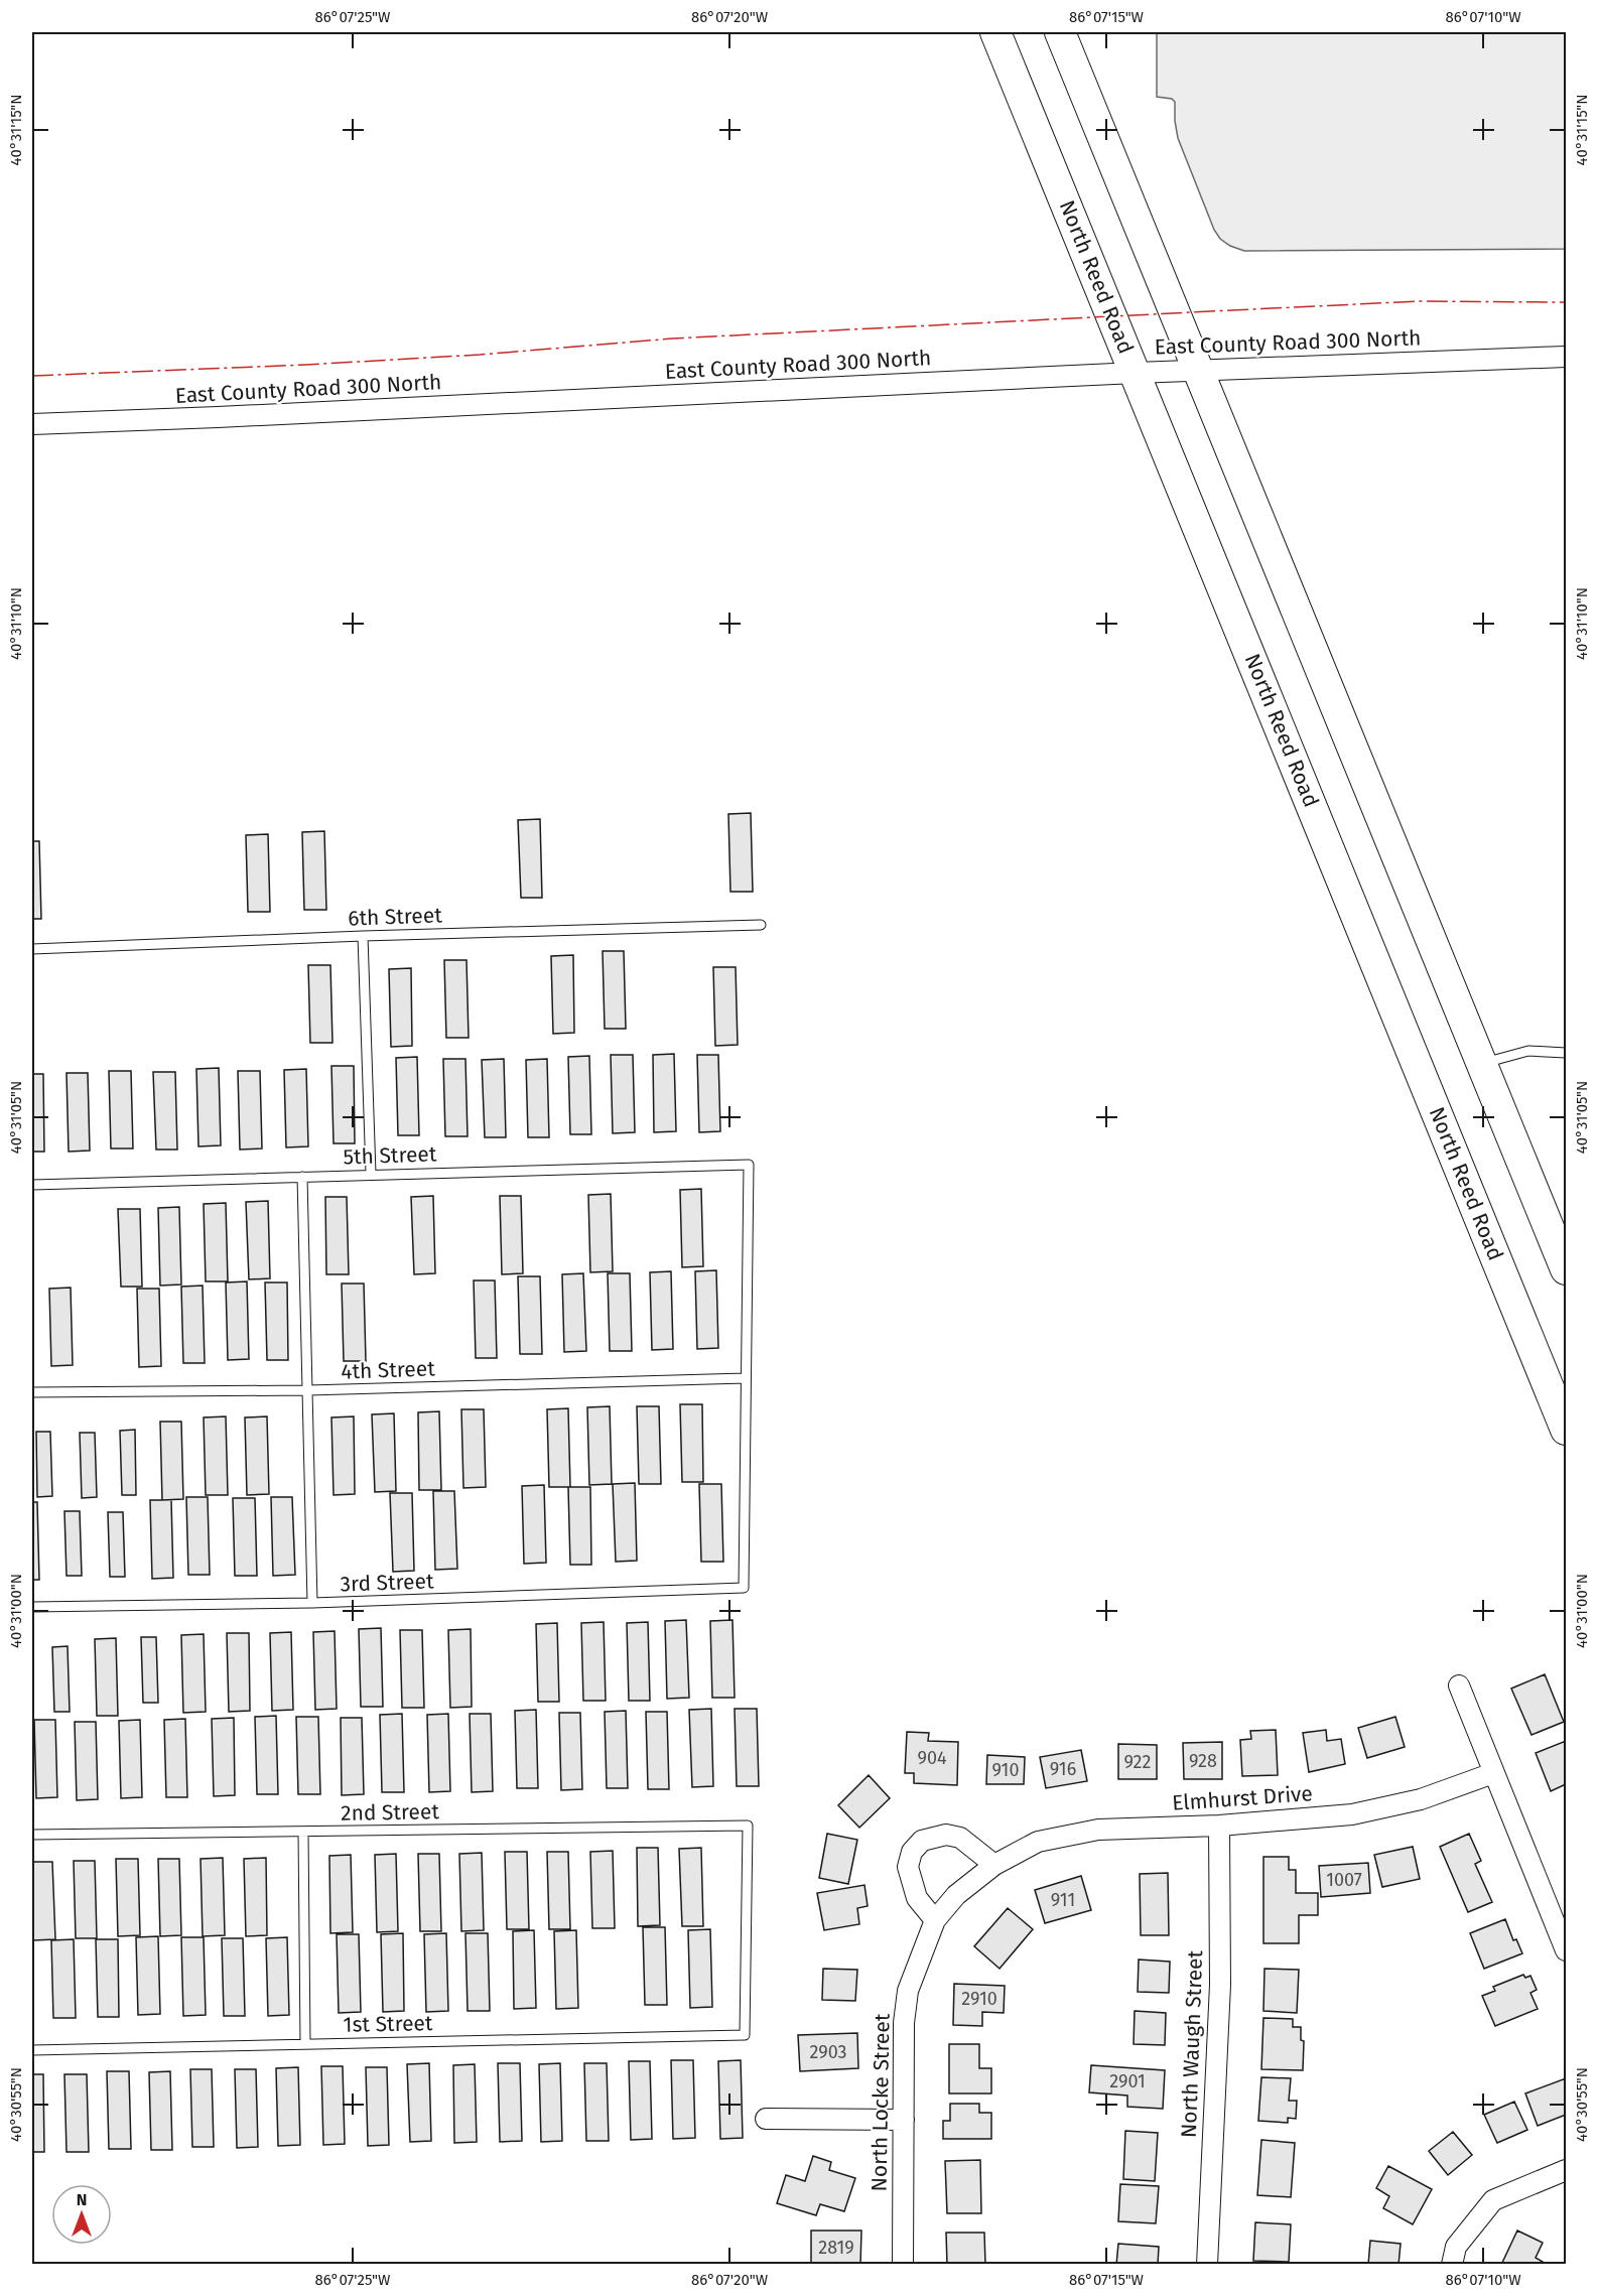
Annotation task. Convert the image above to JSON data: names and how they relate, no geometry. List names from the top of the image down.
{
  "streets": {
    "main road": ["North Reed Road"],
    "street": [
      "East County Road 300 North",
      "Elmhurst Drive",
      "North Waugh Street",
      "North Locke Street"
    ],
    "lane": [
      "6th Street",
      "5th Street",
      "4th Street",
      "3rd Street",
      "2nd Street",
      "1st Street"
    ]
  },
  "crossings": [
    ["North Reed Road", "East County Road 300 North"],
    ["5th Street", "4th Street"],
    ["5th Street", "3rd Street"],
    ["4th Street", "3rd Street"],
    ["Elmhurst Drive", "North Waugh Street"],
    ["Elmhurst Drive", "North Locke Street"],
    ["2nd Street", "1st Street"]
  ],
  "house_numbers": [
    "904",
    "928",
    "922",
    "916",
    "910",
    "1007",
    "911",
    "2910",
    "2903",
    "2901",
    "2819"
  ],
  "north": "top",
  "coordinates": [
    "86°07'25\"W",
    "86°07'20\"W",
    "86°07'15\"W",
    "86°07'10\"W",
    "40°31'15\"N",
    "40°31'10\"N",
    "40°31'05\"N",
    "40°31'00\"N",
    "40°30'55\"N"
  ]
}
